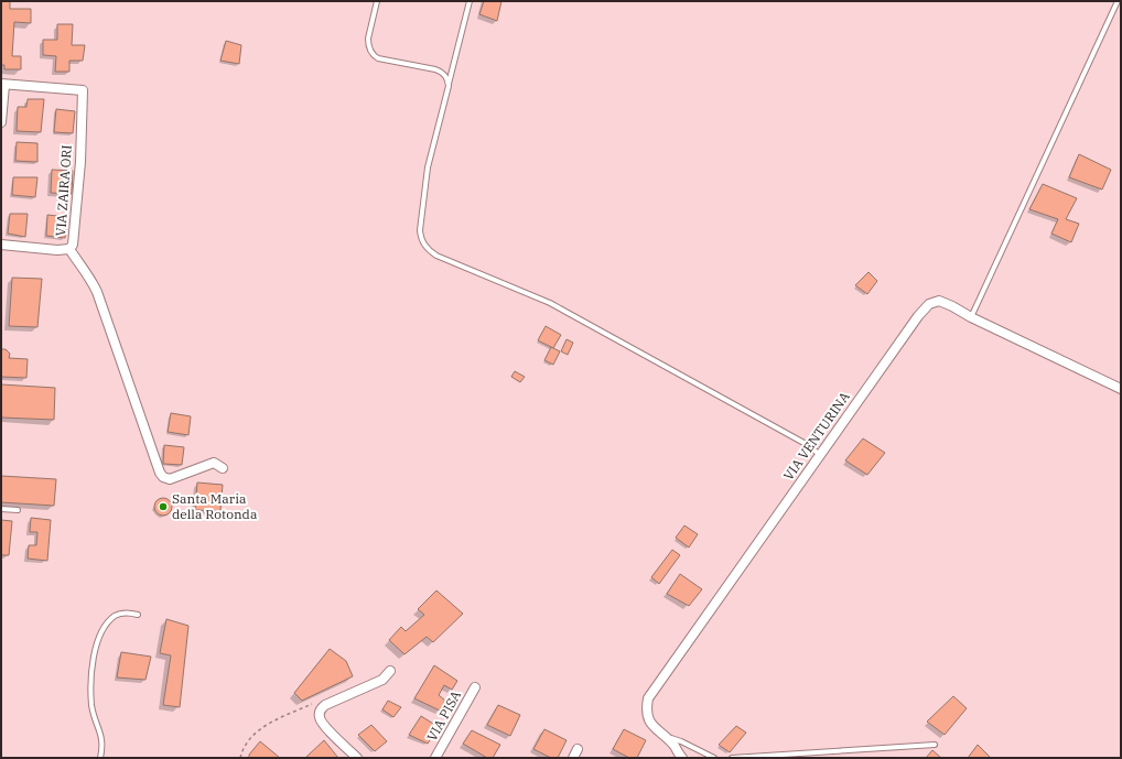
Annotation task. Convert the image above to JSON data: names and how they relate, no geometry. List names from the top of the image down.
{
  "streets": {
    "street": ["VIA ZAIRA ORI", "VIA VENTURINA", "VIA PISA"]
  },
  "places": ["Santa Maria della Rotonda"]
}
